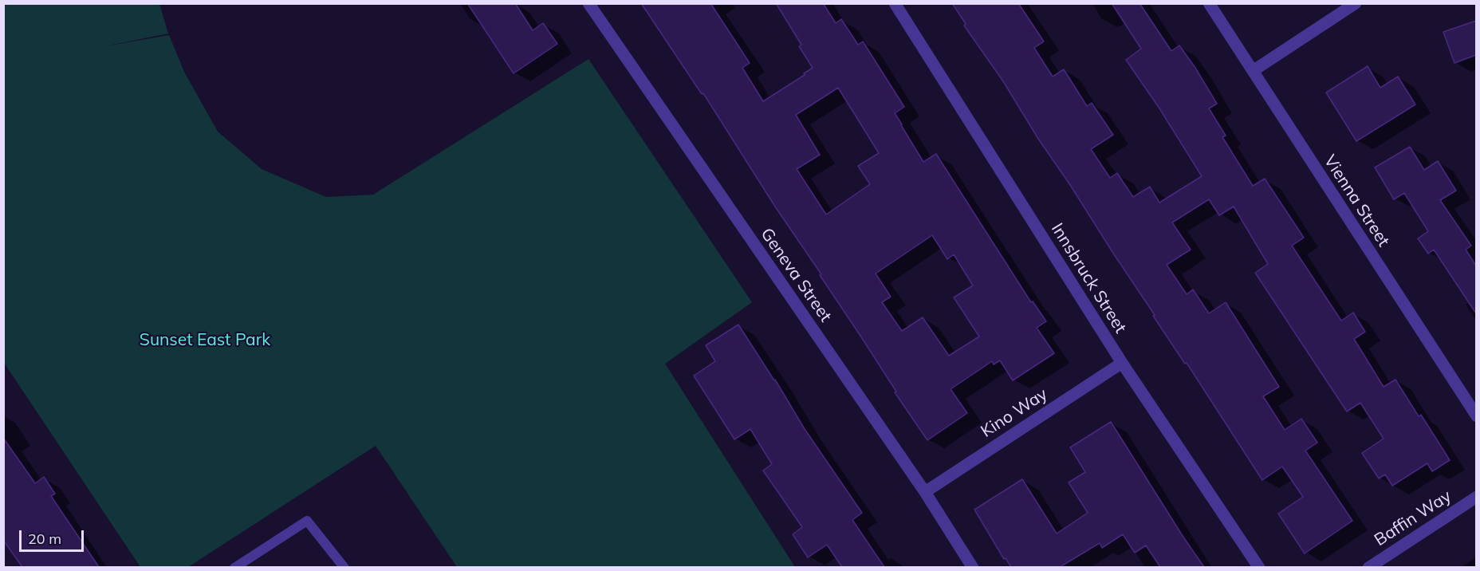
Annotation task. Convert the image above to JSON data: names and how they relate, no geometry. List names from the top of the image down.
{
  "streets": {
    "street": [
      "Vienna Street",
      "Geneva Street",
      "Innsbruck Street",
      "Kino Way",
      "Baffin Way"
    ]
  },
  "crossings": [
    ["Geneva Street", "Kino Way"],
    ["Innsbruck Street", "Kino Way"]
  ],
  "parks": ["Sunset East Park"],
  "scale_bar": "20 m"
}
